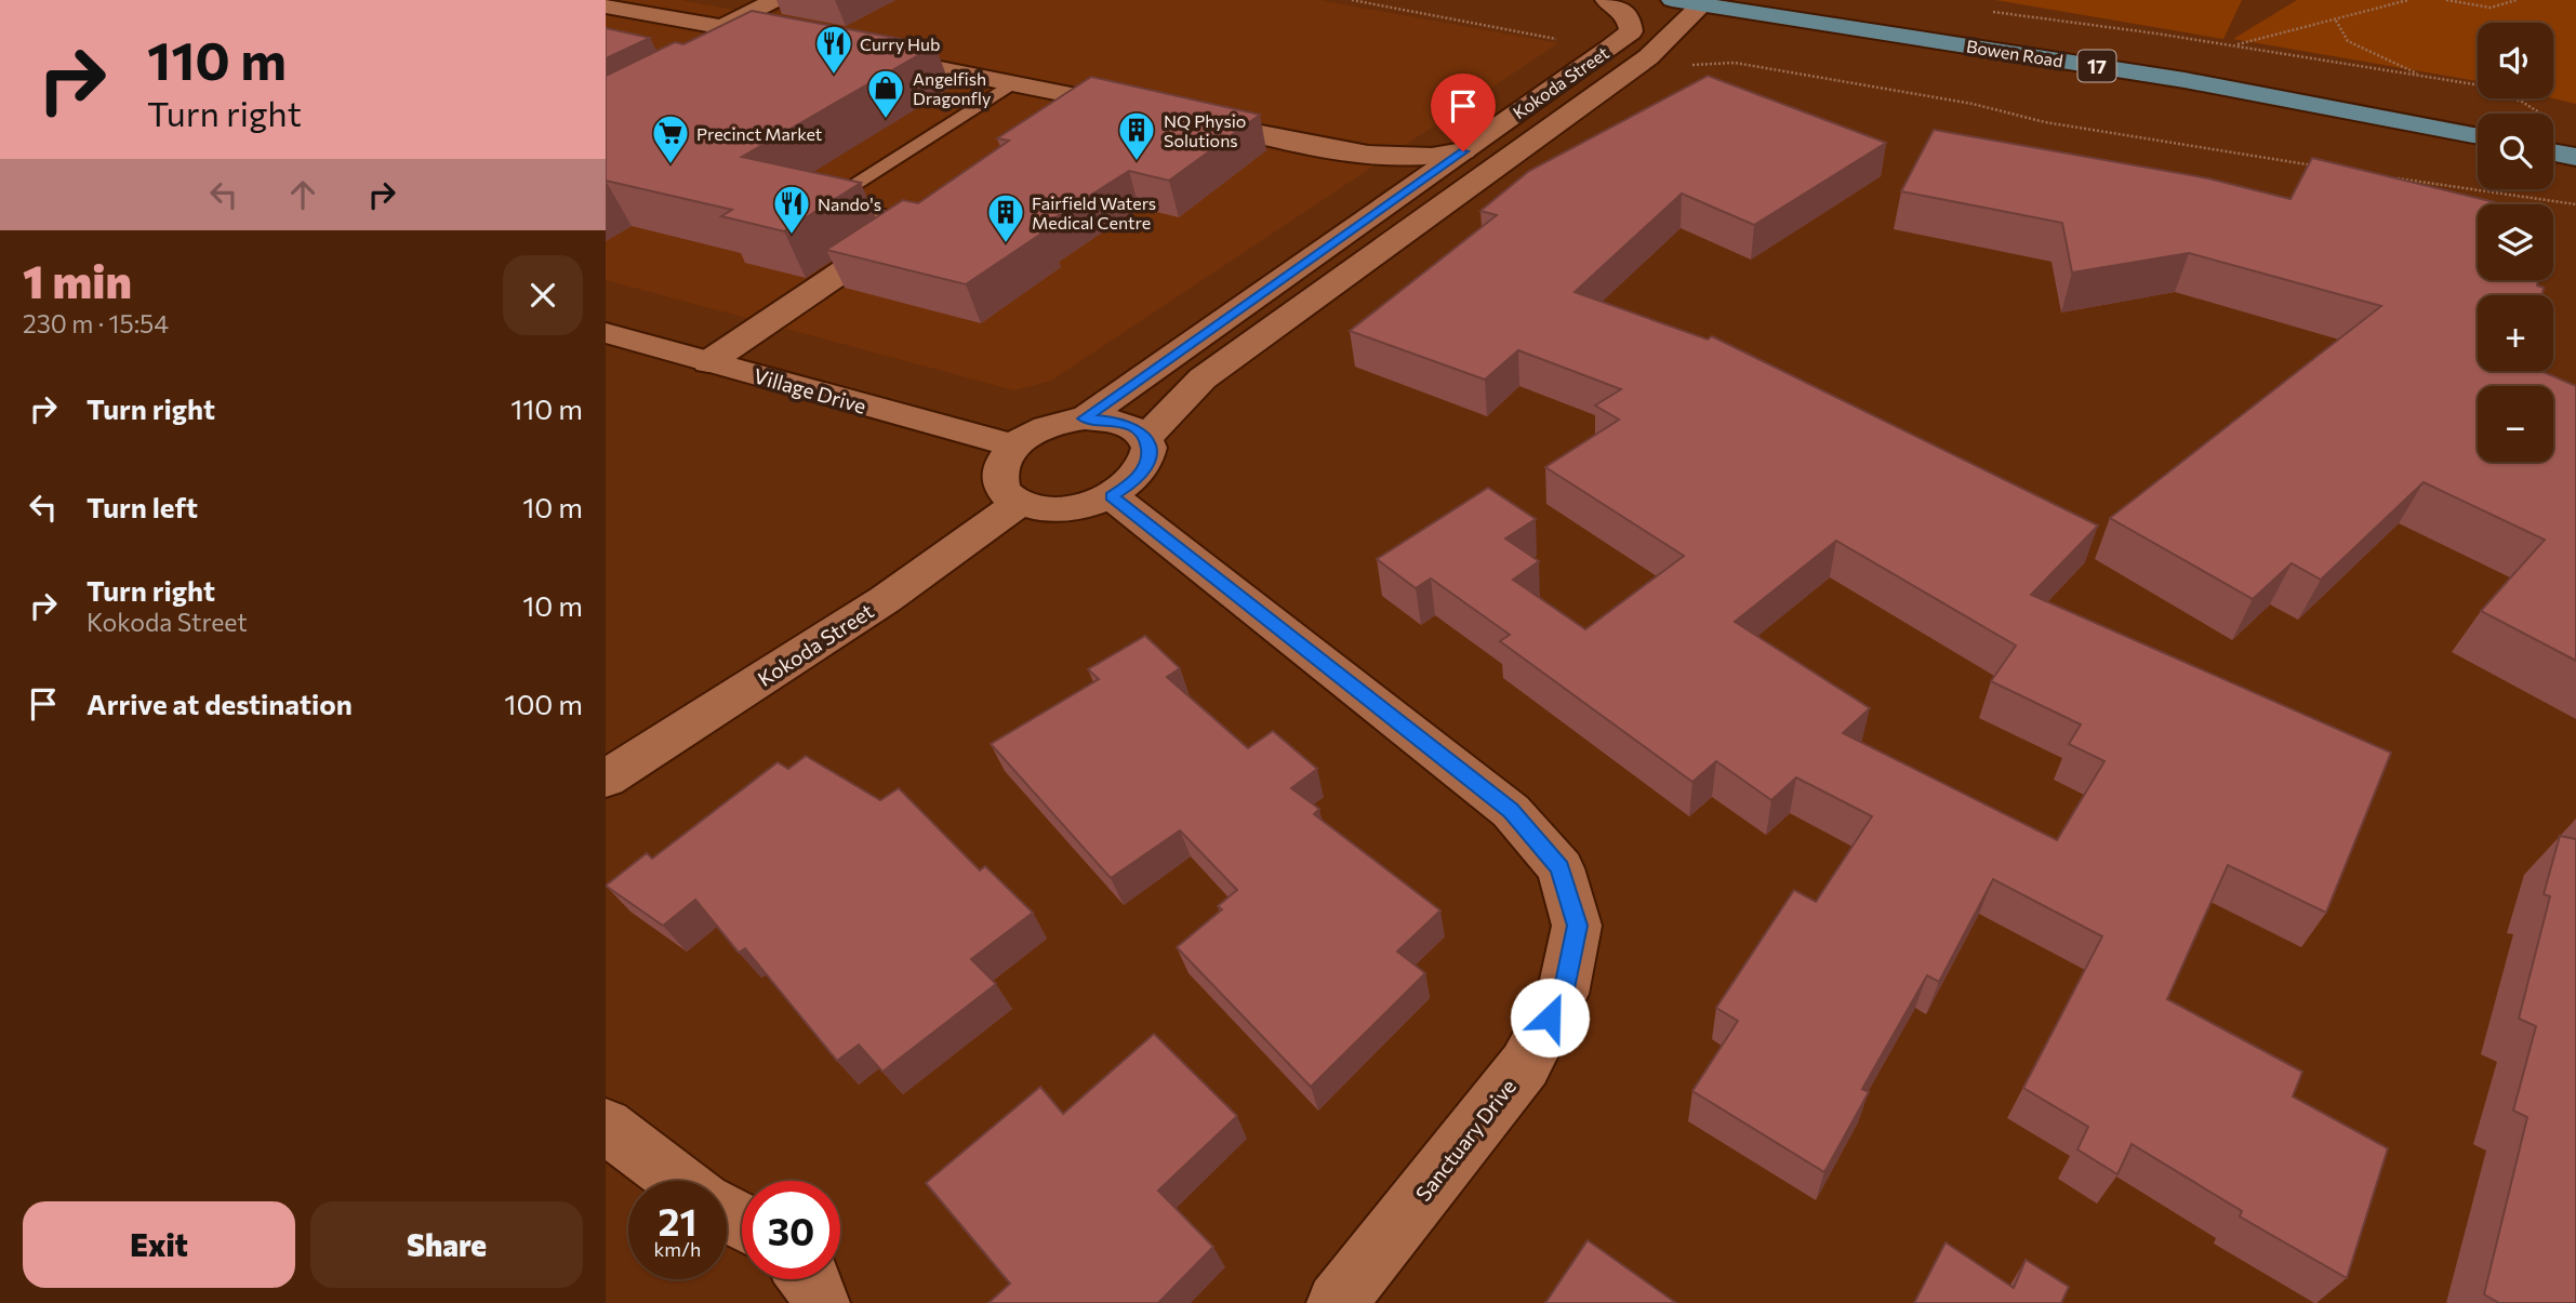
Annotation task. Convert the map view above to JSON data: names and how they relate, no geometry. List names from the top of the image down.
{
  "streets": {
    "main road": ["Bowen Road", "17"],
    "street": ["Kokoda Street", "Village Drive", "Sanctuary Drive"]
  },
  "crossings": [
    ["Bowen Road", "Kokoda Street"],
    ["Kokoda Street", "Village Drive"],
    ["Kokoda Street", "Sanctuary Drive"],
    ["Village Drive", "Sanctuary Drive"]
  ],
  "places": {
    "restaurant": ["Curry Hub", "Nando's"],
    "shop": ["Angelfish Dragonfly"],
    "building": ["NQ Physio Solutions", "Fairfield Waters Medical Centre"],
    "supermarket": ["Precinct Market"]
  },
  "page": {
    "turn": ["110 m", "Turn right"],
    "map_buttons": ["+", "−"],
    "heading": ["1 min", "230 m · 15:54"],
    "list": [
      {
        "name": "Turn right",
        "value": "110 m"
      },
      {
        "name": "Turn left",
        "value": "10 m"
      },
      {
        "name": "Turn right",
        "note": "Kokoda Street",
        "value": "10 m"
      },
      {
        "name": "Arrive at destination",
        "value": "100 m"
      }
    ],
    "speed": "21 km/h",
    "limit": "30",
    "buttons": ["Exit", "Share"]
  }
}
